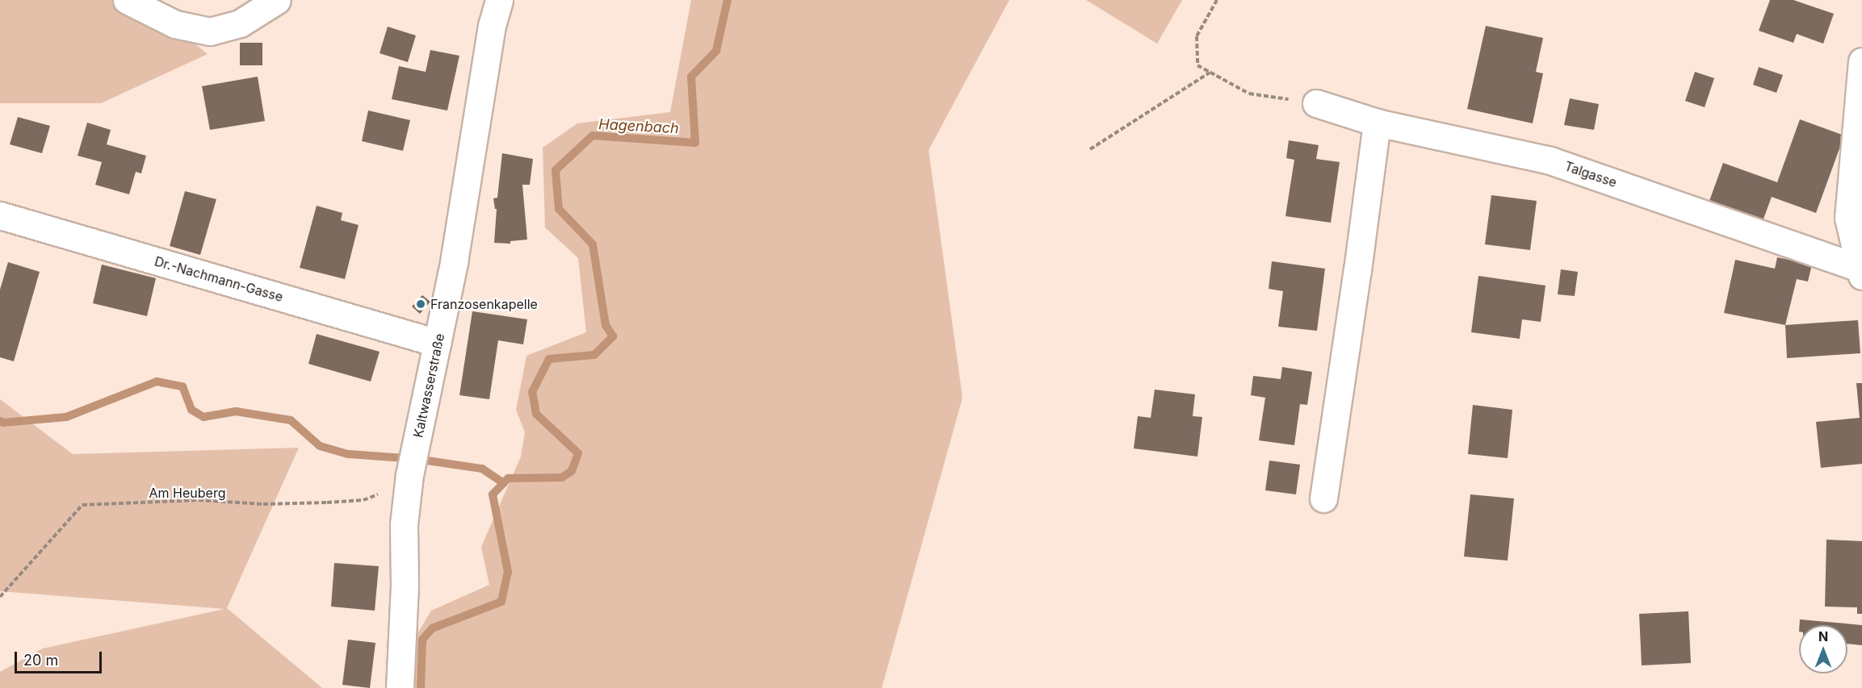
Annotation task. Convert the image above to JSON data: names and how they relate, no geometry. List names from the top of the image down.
{
  "streets": {
    "street": ["Talgasse", "Dr.-Nachmann-Gasse", "Kaltwasserstraße"],
    "path": ["Am Heuberg"]
  },
  "crossings": [
    ["Dr.-Nachmann-Gasse", "Kaltwasserstraße"],
    ["Kaltwasserstraße", "Am Heuberg"]
  ],
  "water": ["Hagenbach"],
  "places": ["Franzosenkapelle"],
  "scale_bar": "20 m",
  "north": "top"
}
